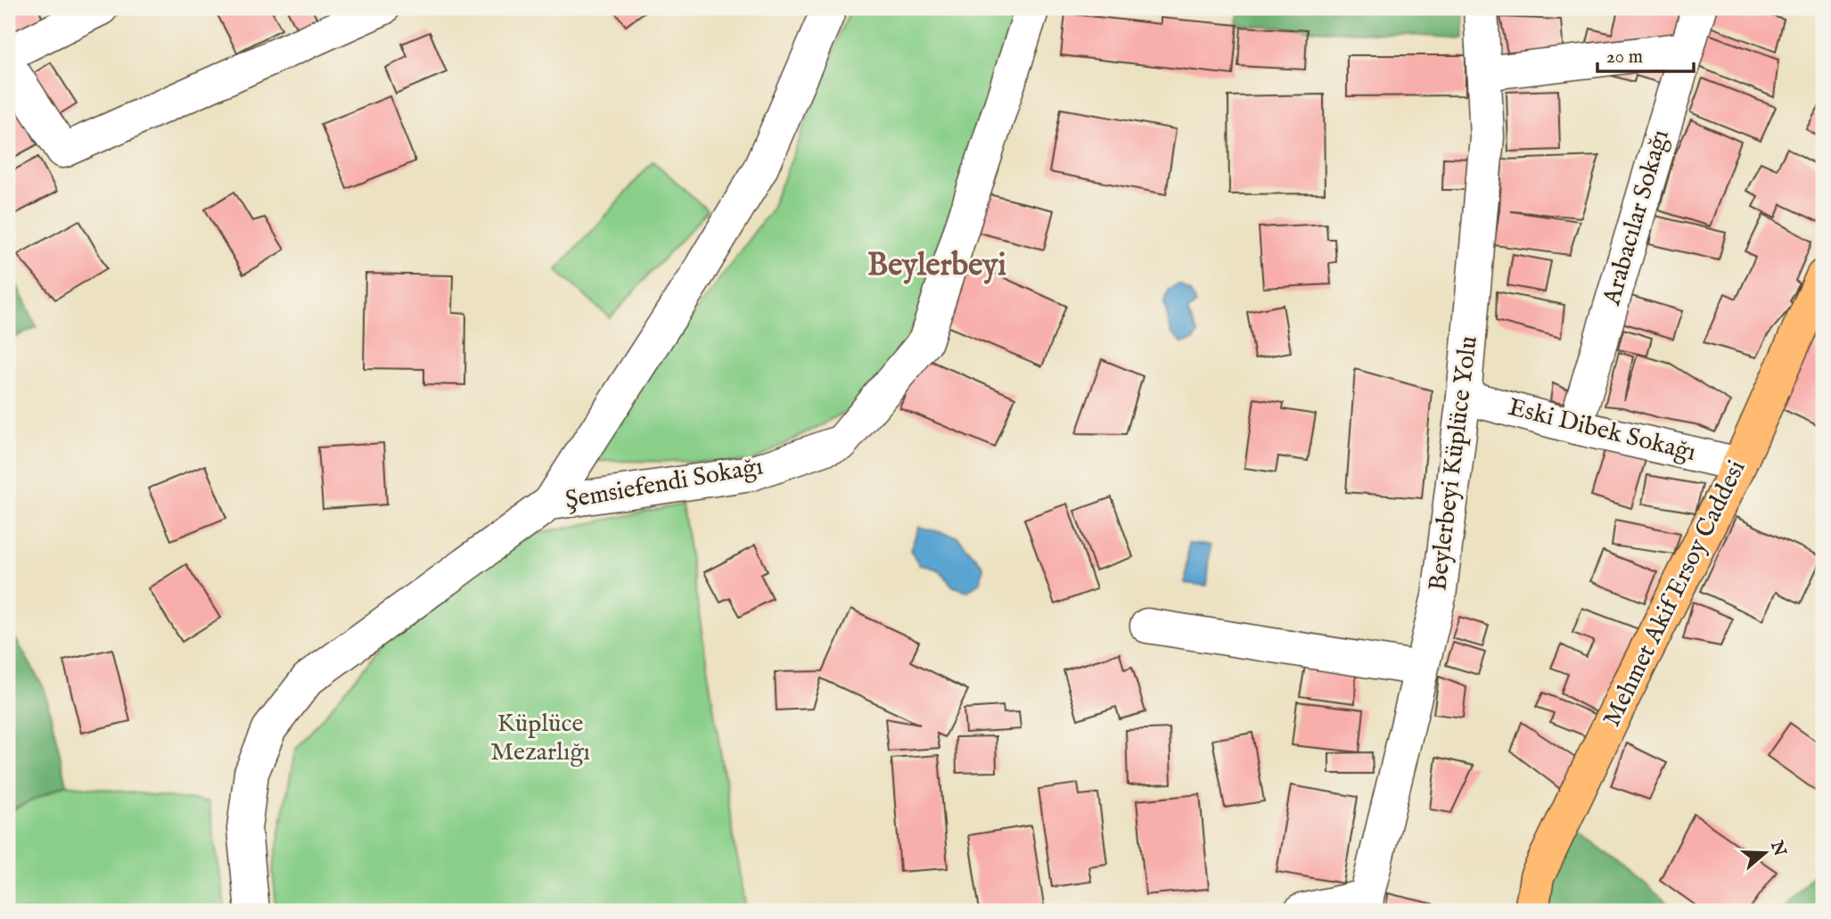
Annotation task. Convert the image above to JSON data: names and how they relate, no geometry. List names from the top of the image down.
{
  "streets": {
    "main road": ["Mehmet Akif Ersoy Caddesi"],
    "street": [
      "Arabacılar Sokağı",
      "Eski Dibek Sokağı",
      "Beylerbeyi Küplüce Yolu",
      "Şemsiefendi Sokağı"
    ]
  },
  "crossings": [
    ["Arabacılar Sokağı", "Eski Dibek Sokağı"],
    ["Eski Dibek Sokağı", "Beylerbeyi Küplüce Yolu"],
    ["Eski Dibek Sokağı", "Mehmet Akif Ersoy Caddesi"]
  ],
  "districts": ["Beylerbeyi"],
  "parks": ["Küplüce Mezarlığı"],
  "scale_bar": "20 m",
  "north": "right"
}
